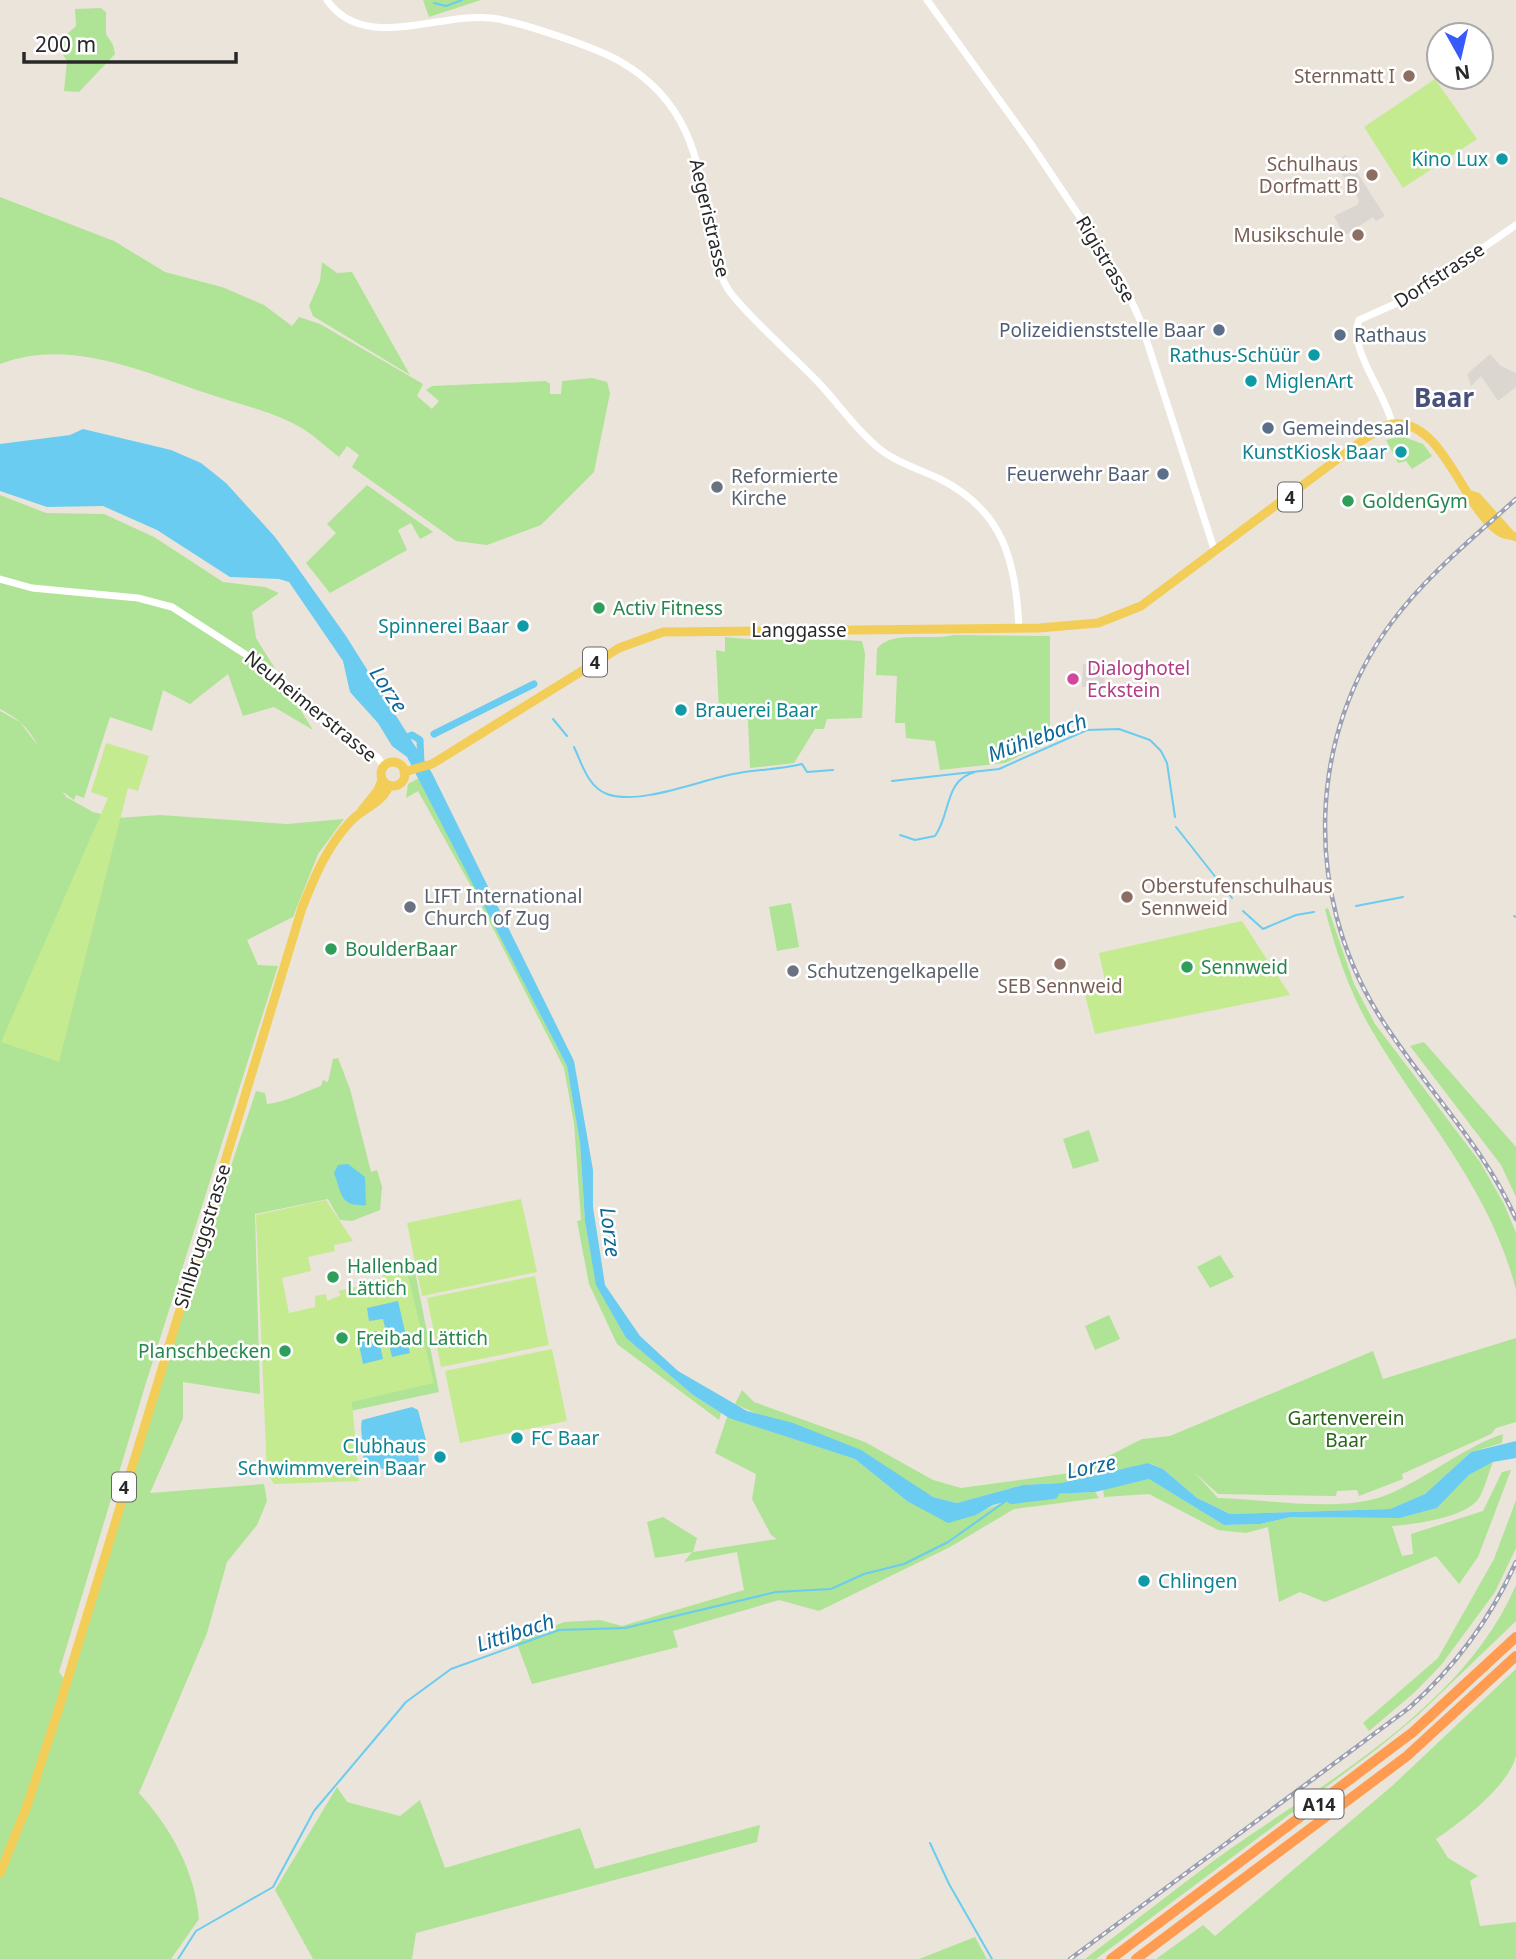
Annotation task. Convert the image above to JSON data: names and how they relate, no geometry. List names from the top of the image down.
{
  "streets": {
    "highway": ["A14"],
    "main road": ["4", "Langgasse", "Sihlbruggstrasse"],
    "street": [
      "Aegeristrasse",
      "Rigistrasse",
      "Dorfstrasse",
      "Neuheimerstrasse"
    ]
  },
  "crossings": [
    ["Aegeristrasse", "Langgasse"],
    ["Rigistrasse", "4"],
    ["Rigistrasse", "Langgasse"],
    ["Dorfstrasse", "4"],
    ["4", "Langgasse"]
  ],
  "districts": ["Baar"],
  "water": ["Lorze", "Mühlebach", "Littibach"],
  "parks": ["Gartenverein Baar"],
  "places": [
    "Sternmatt I",
    "Kino Lux",
    "Schulhaus Dorfmatt B",
    "Musikschule",
    "Polizeidienststelle Baar",
    "Rathaus",
    "Rathus-Schüür",
    "MiglenArt",
    "Gemeindesaal",
    "KunstKiosk Baar",
    "Feuerwehr Baar",
    "Reformierte Kirche",
    "GoldenGym",
    "Activ Fitness",
    "Spinnerei Baar",
    "Dialoghotel Eckstein",
    "Brauerei Baar",
    "Oberstufenschulhaus Sennweid",
    "LIFT International Church of Zug",
    "BoulderBaar",
    "SEB Sennweid",
    "Sennweid",
    "Schutzengelkapelle",
    "Hallenbad Lättich",
    "Freibad Lättich",
    "Planschbecken",
    "FC Baar",
    "Clubhaus Schwimmverein Baar",
    "Chlingen"
  ],
  "scale_bar": "200 m",
  "north": "bottom"
}
